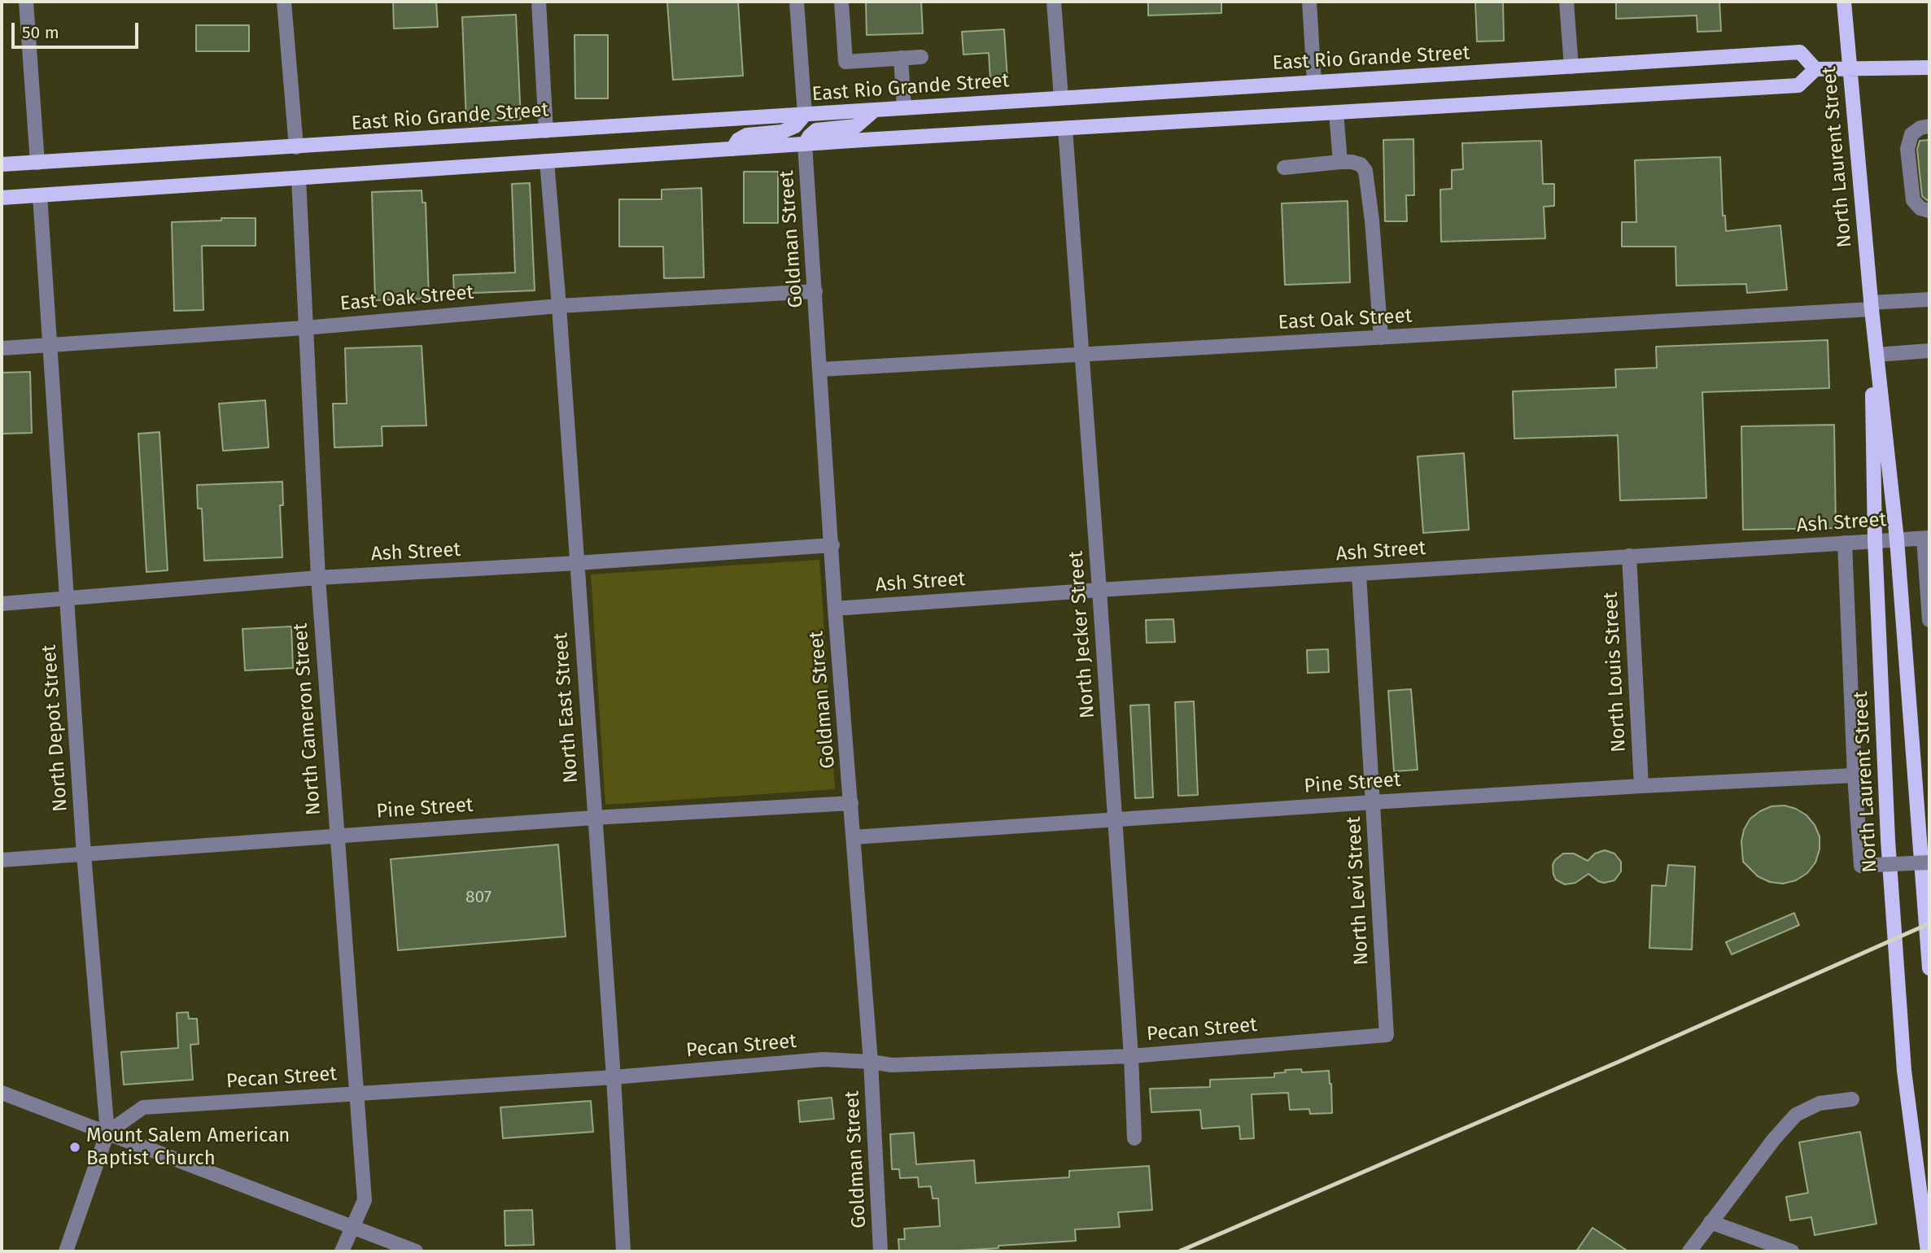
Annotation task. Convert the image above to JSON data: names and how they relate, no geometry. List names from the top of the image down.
{
  "streets": {
    "main road": ["East Rio Grande Street", "North Laurent Street"],
    "street": [
      "Goldman Street",
      "East Oak Street",
      "Ash Street",
      "North Jecker Street",
      "North Louis Street",
      "North East Street",
      "North Cameron Street",
      "North Depot Street",
      "Pine Street",
      "North Levi Street",
      "Pecan Street"
    ]
  },
  "crossings": [
    ["North Laurent Street", "East Oak Street"],
    ["North Laurent Street", "Ash Street"],
    ["Goldman Street", "East Oak Street"],
    ["Goldman Street", "Ash Street"],
    ["Goldman Street", "Pine Street"],
    ["Goldman Street", "Pecan Street"],
    ["East Oak Street", "North Jecker Street"],
    ["East Oak Street", "North East Street"],
    ["East Oak Street", "North Cameron Street"],
    ["East Oak Street", "North Depot Street"],
    ["Ash Street", "North Jecker Street"],
    ["Ash Street", "North Louis Street"],
    ["Ash Street", "North East Street"],
    ["Ash Street", "North Cameron Street"],
    ["Ash Street", "North Depot Street"],
    ["Ash Street", "North Levi Street"],
    ["North Jecker Street", "Pine Street"],
    ["North Jecker Street", "Pecan Street"],
    ["North Louis Street", "Pine Street"],
    ["North East Street", "Pine Street"],
    ["North East Street", "Pecan Street"],
    ["North Cameron Street", "Pine Street"],
    ["North Cameron Street", "Pecan Street"],
    ["North Depot Street", "Pine Street"],
    ["North Depot Street", "Pecan Street"],
    ["Pine Street", "North Levi Street"],
    ["North Levi Street", "Pecan Street"]
  ],
  "places": ["Mount Salem American Baptist Church"],
  "house_numbers": ["807"],
  "scale_bar": "50 m"
}
